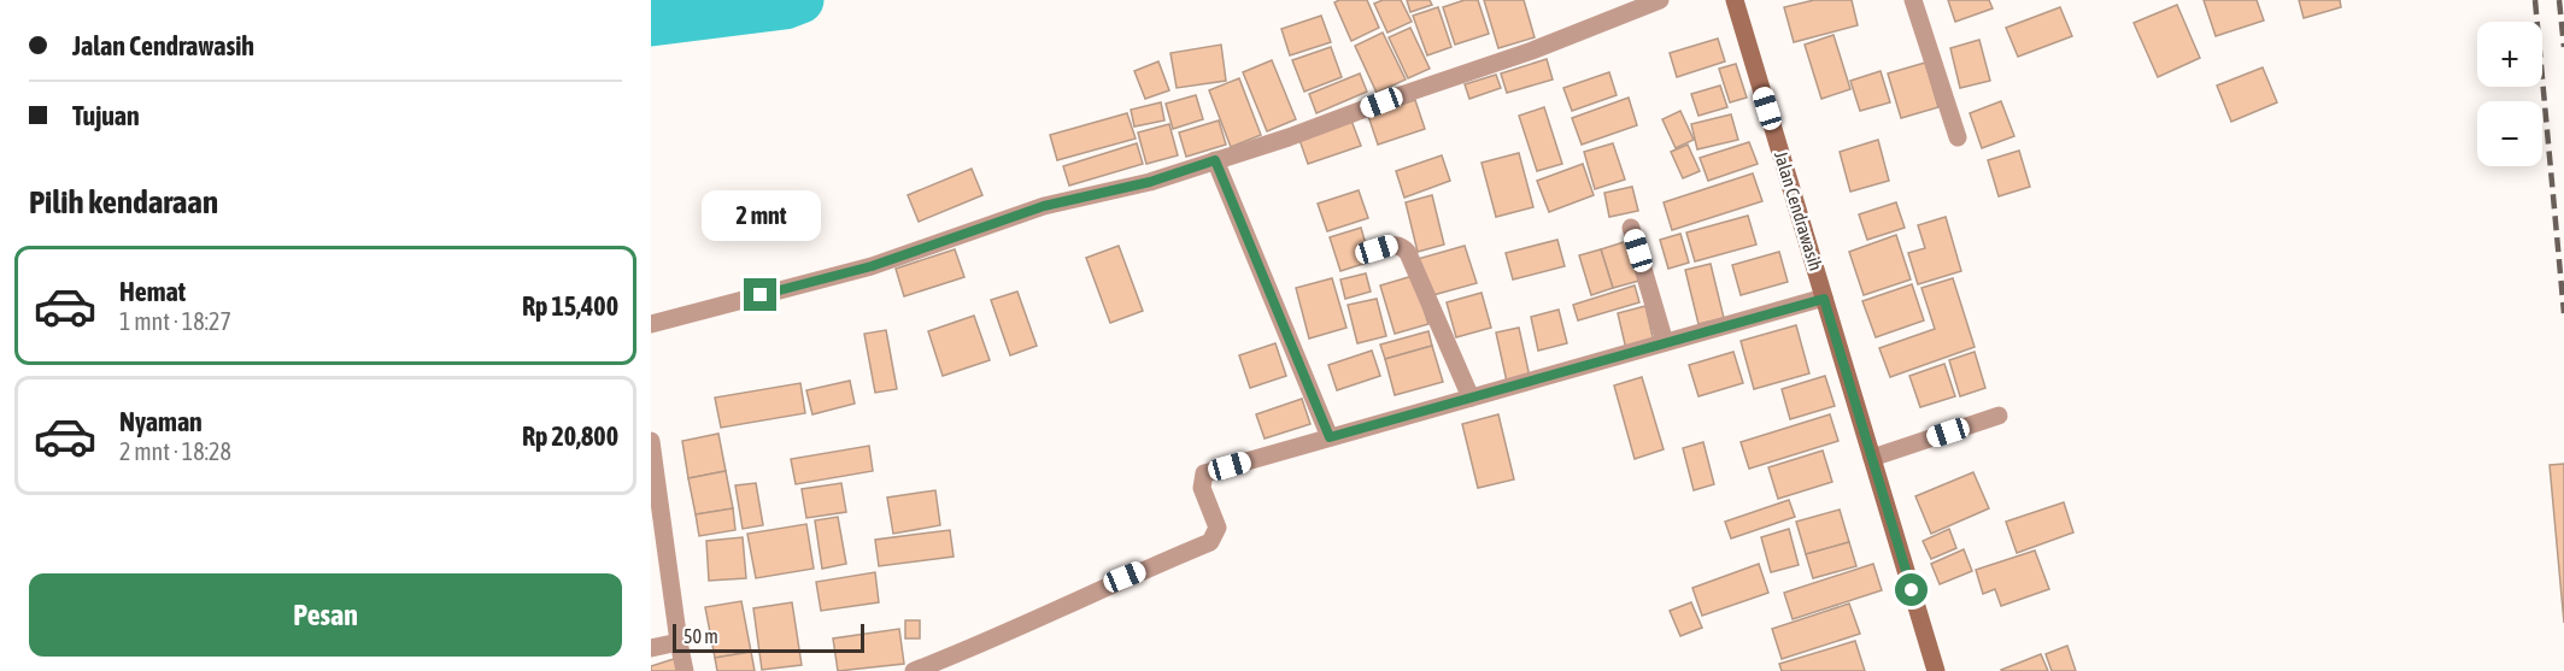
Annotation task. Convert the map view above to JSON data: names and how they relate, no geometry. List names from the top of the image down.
{
  "streets": {
    "main road": ["Jalan Cendrawasih"]
  },
  "scale_bar": "50 m",
  "page": {
    "banner": ["Jalan Cendrawasih", "Tujuan"],
    "map_buttons": ["+", "−"],
    "heading": "Pilih kendaraan",
    "bubble": "2 mnt",
    "list": [
      {
        "name": "Hemat",
        "note": "1 mnt · 18:27",
        "value": "Rp 15,400"
      },
      {
        "name": "Nyaman",
        "note": "2 mnt · 18:28",
        "value": "Rp 20,800"
      }
    ],
    "buttons": "Pesan",
    "scale": "50 m"
  }
}
